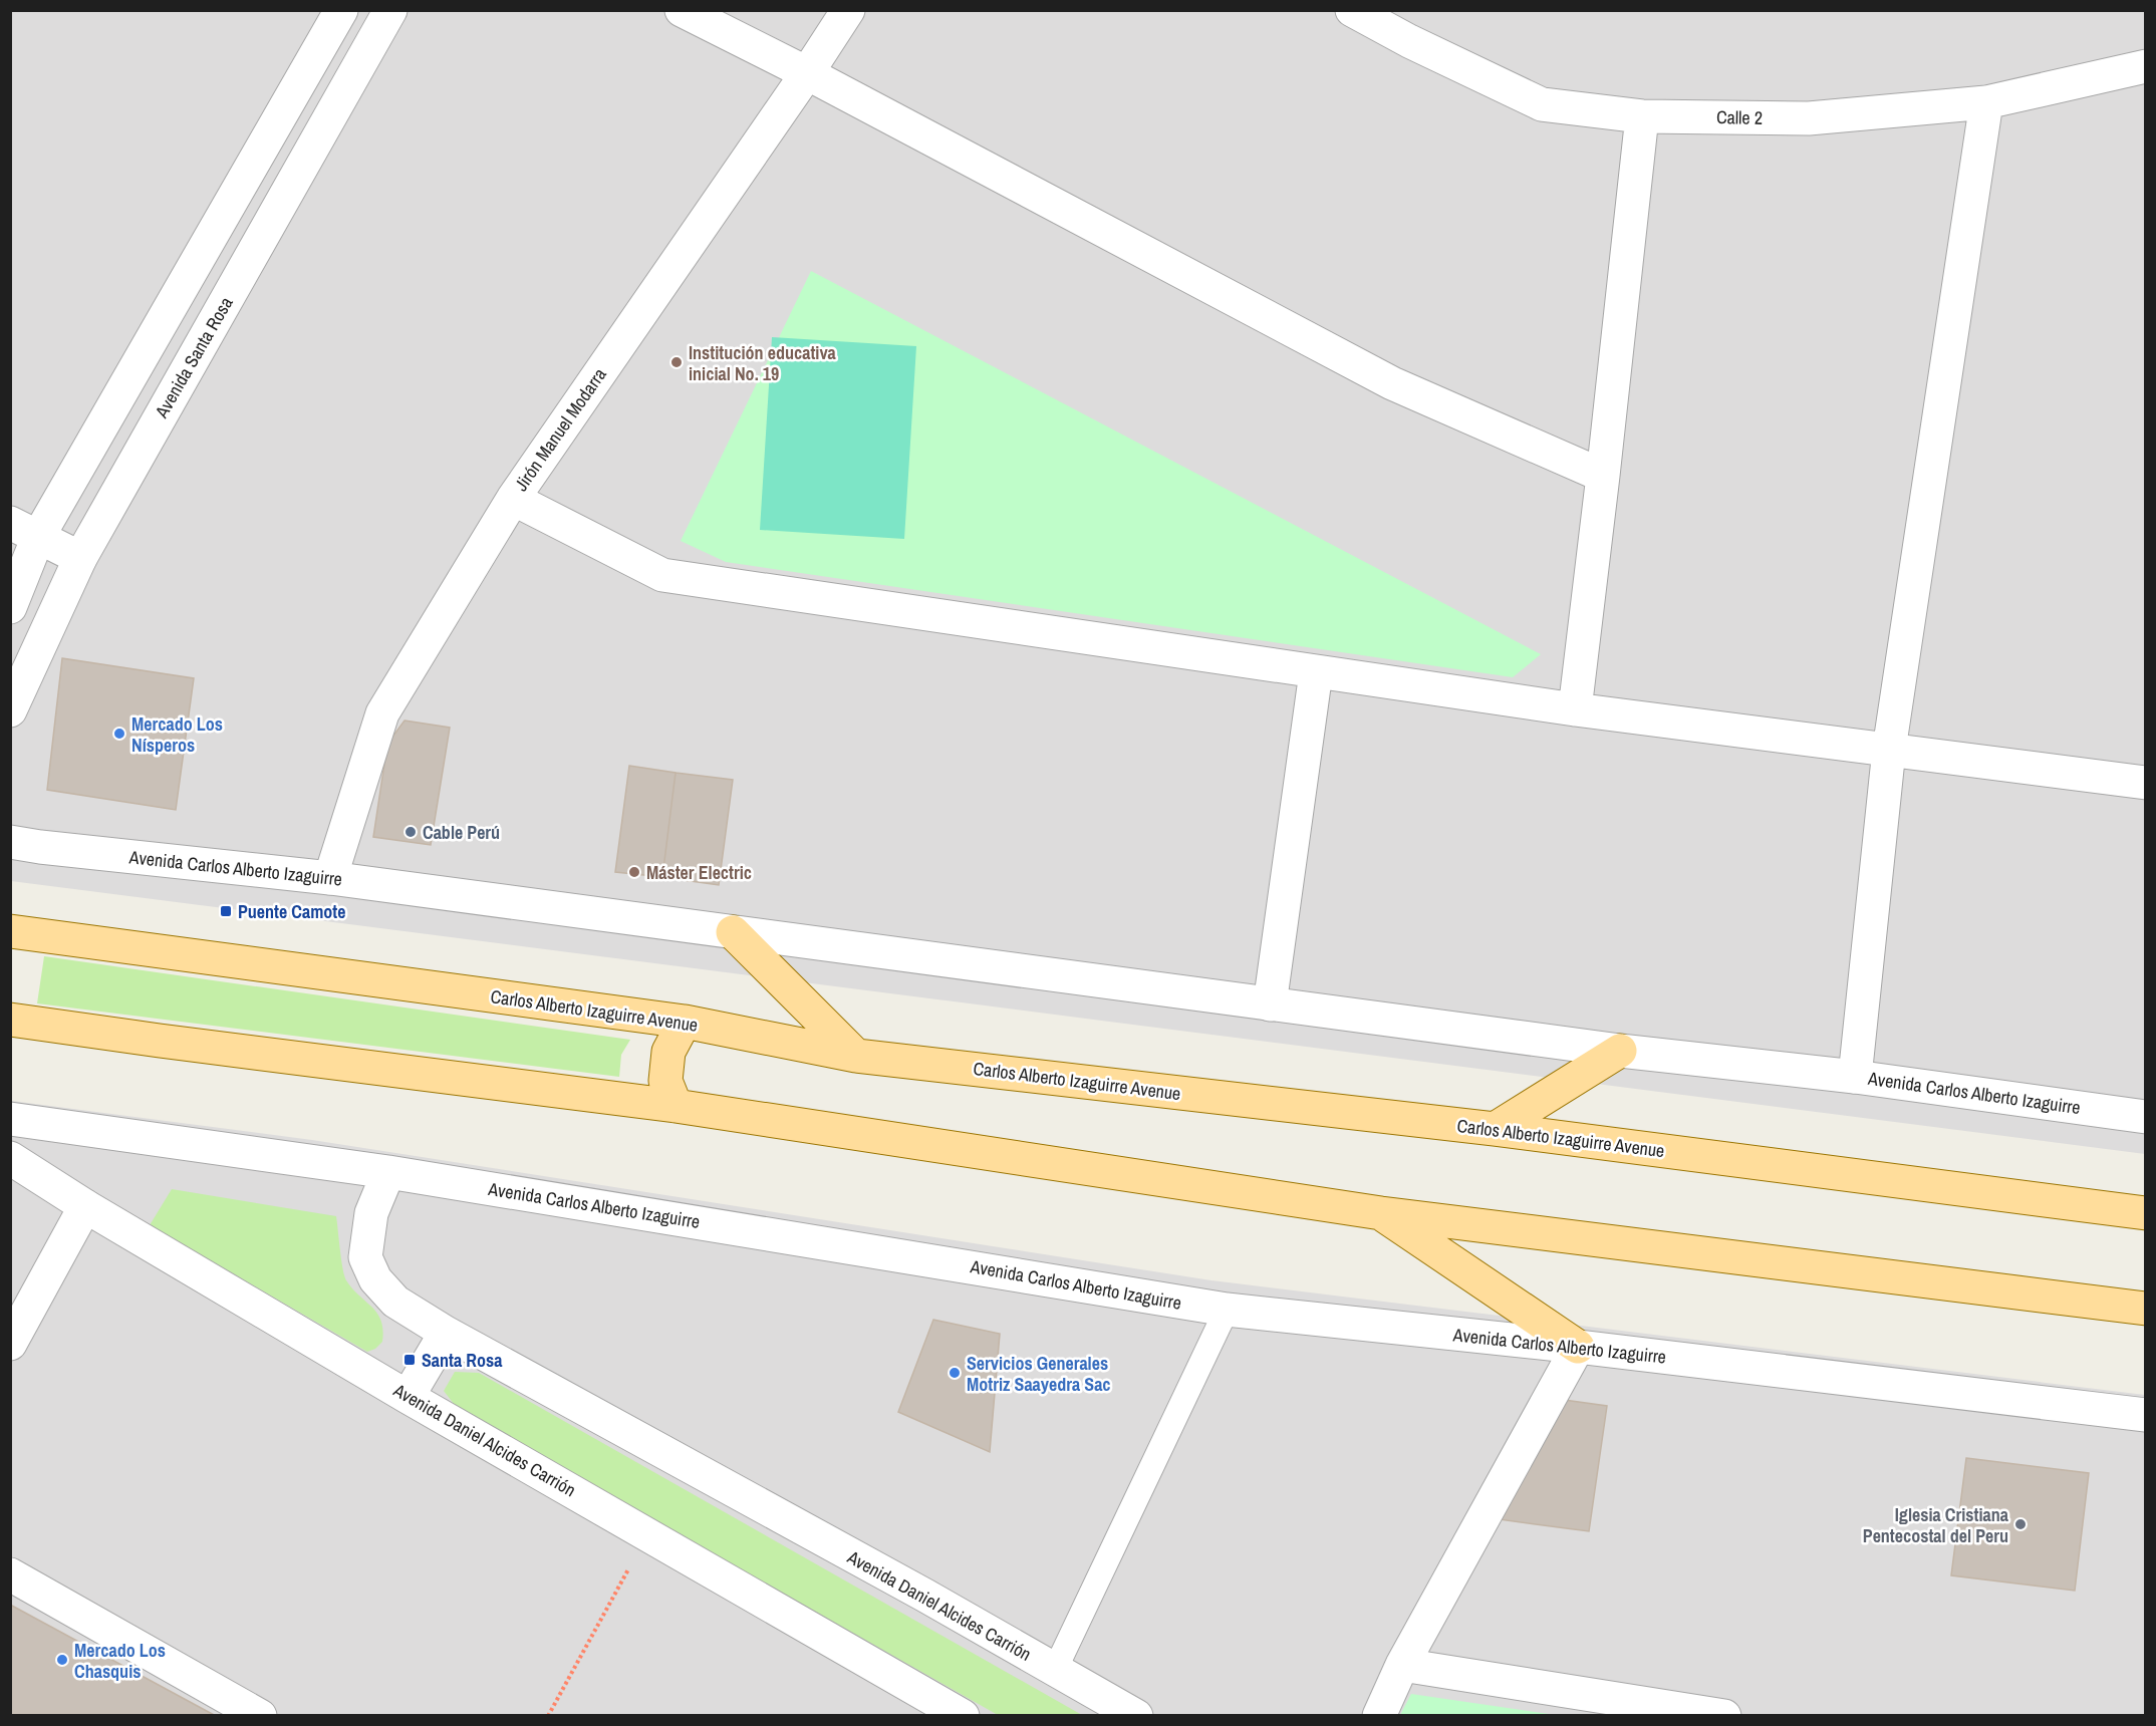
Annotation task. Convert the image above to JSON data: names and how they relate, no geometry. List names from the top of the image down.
{
  "streets": {
    "main road": ["Carlos Alberto Izaguirre Avenue"],
    "street": [
      "Calle 2",
      "Avenida Santa Rosa",
      "Jirón Manuel Modarra",
      "Avenida Carlos Alberto Izaguirre",
      "Avenida Daniel Alcides Carrión"
    ]
  },
  "crossings": [
    ["Jirón Manuel Modarra", "Avenida Carlos Alberto Izaguirre"],
    ["Avenida Carlos Alberto Izaguirre", "Avenida Daniel Alcides Carrión"]
  ],
  "places": {
    "other": [
      "Institución educativa inicial No. 19",
      "Mercado Los Nísperos",
      "Cable Perú",
      "Máster Electric",
      "Servicios Generales Motriz Saayedra Sac",
      "Iglesia Cristiana Pentecostal del Peru",
      "Mercado Los Chasquis"
    ],
    "transit": ["Puente Camote", "Santa Rosa"]
  }
}
